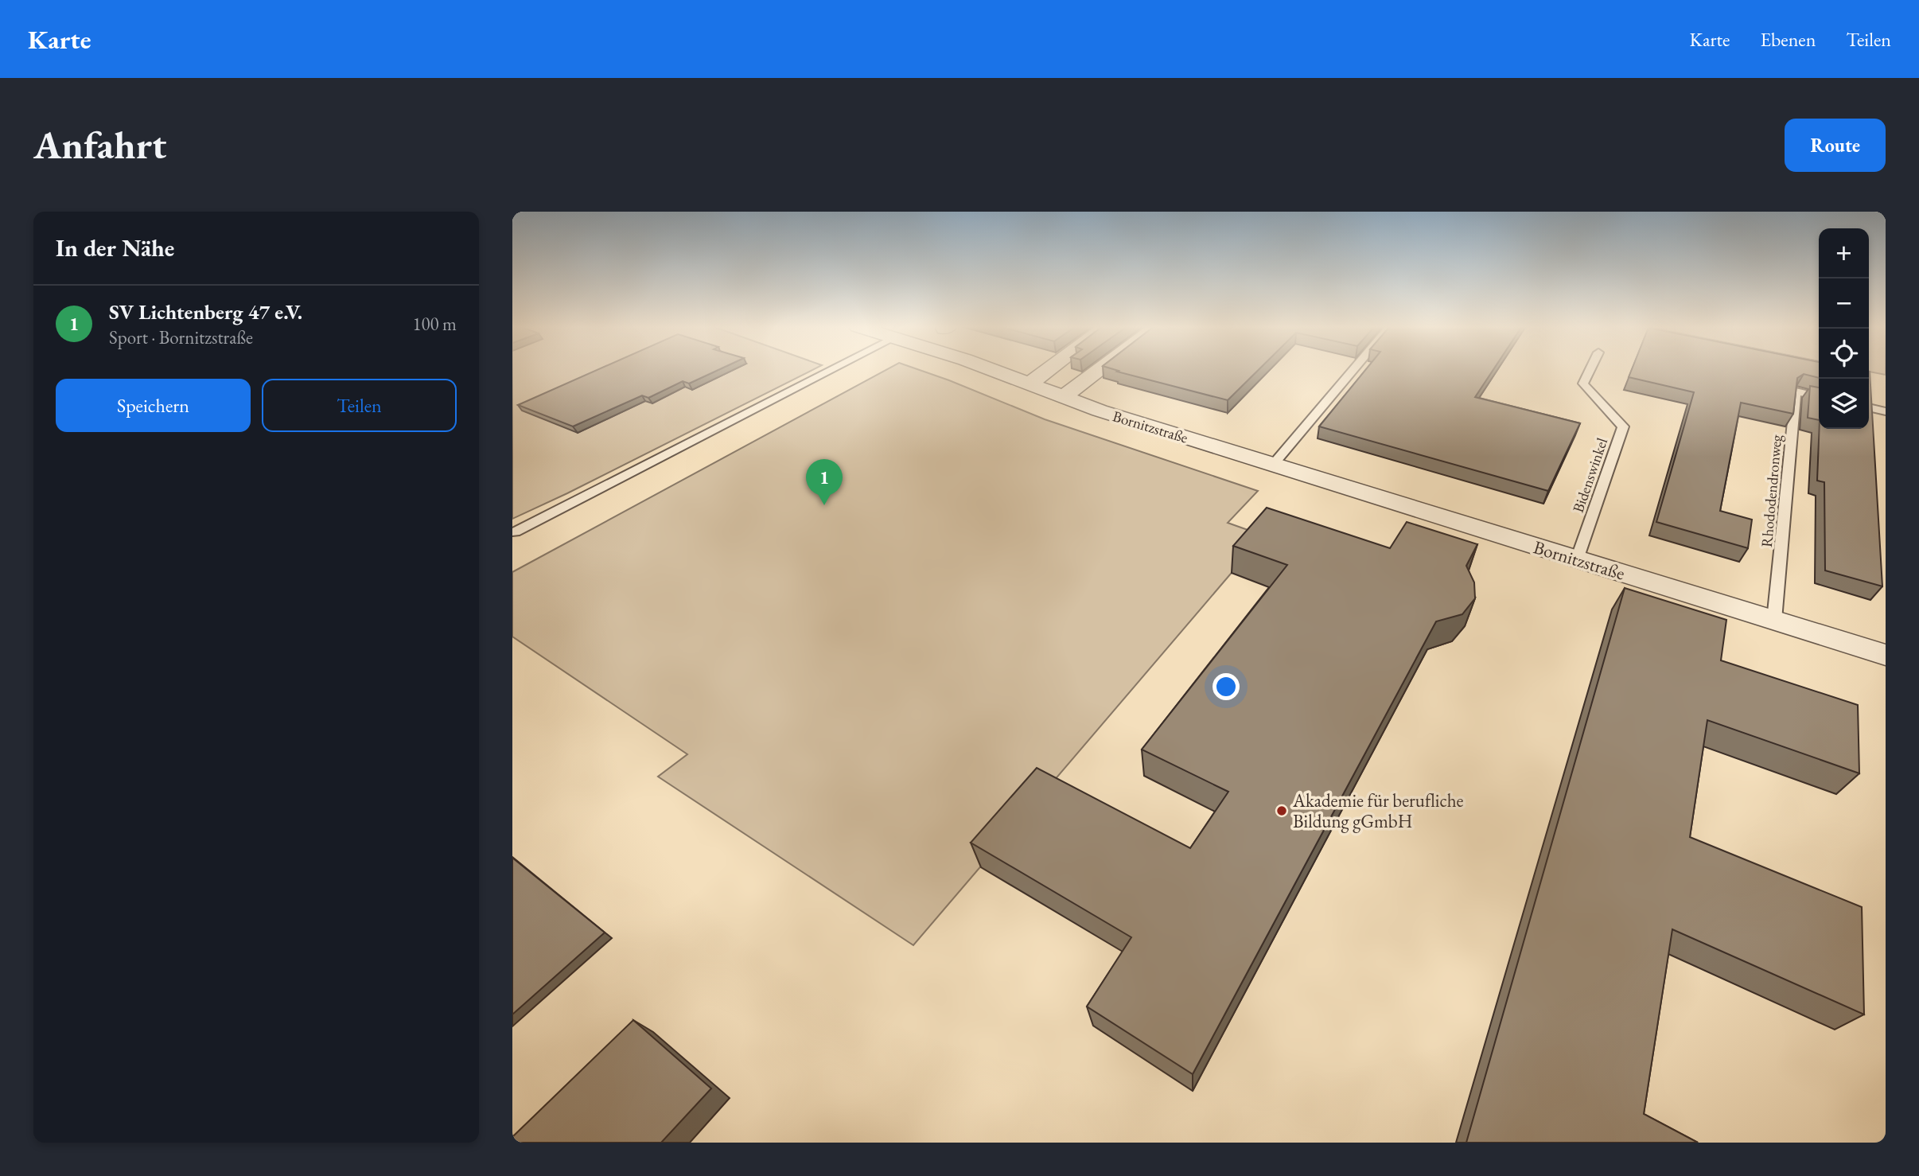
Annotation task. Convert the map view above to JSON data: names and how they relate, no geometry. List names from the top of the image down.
{
  "streets": {
    "street": ["Bornitzstraße"],
    "lane": ["Bidenswinkel", "Rhododendronweg"]
  },
  "crossings": [
    ["Bornitzstraße", "Bidenswinkel"],
    ["Bornitzstraße", "Rhododendronweg"]
  ],
  "places": ["Akademie für berufliche Bildung gGmbH"],
  "page": {
    "header": "Karte",
    "nav": ["Karte", "Ebenen", "Teilen"],
    "buttons": [
      "Route",
      ["Speichern", "Teilen"]
    ],
    "title": "Anfahrt",
    "heading": "In der Nähe",
    "map_buttons": ["+", "−"],
    "list": [
      {
        "mark": "1",
        "name": "SV Lichtenberg 47 e.V.",
        "note": "Sport · Bornitzstraße",
        "value": "100 m"
      }
    ],
    "pins": "1"
  }
}
